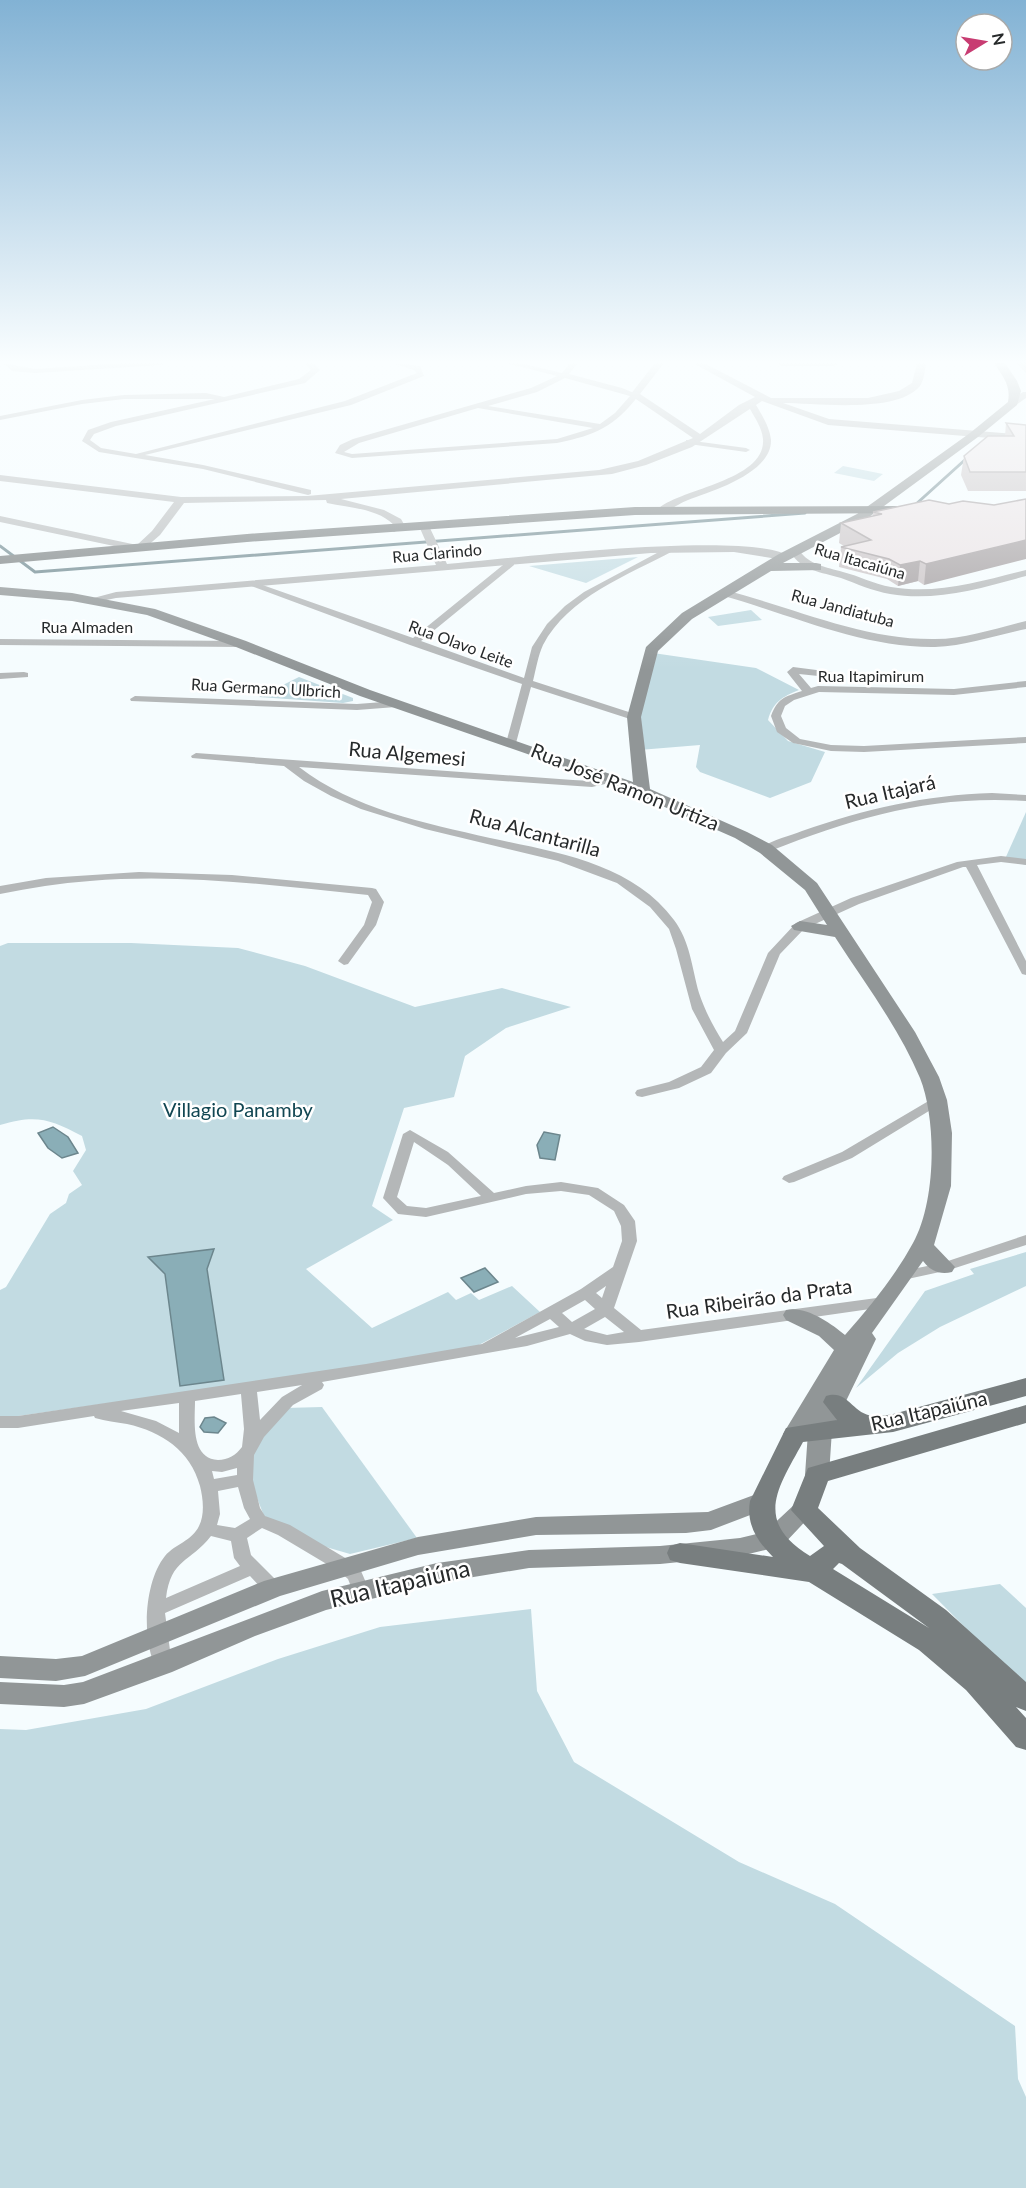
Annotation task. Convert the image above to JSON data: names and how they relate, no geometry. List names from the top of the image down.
{
  "streets": {
    "main road": ["Rua José Ramon Urtiza", "Rua Itapaiúna"],
    "street": [
      "Rua Clarindo",
      "Rua Itacaiúna",
      "Rua Jandiatuba",
      "Rua Almaden",
      "Rua Olavo Leite",
      "Rua Itapimirum",
      "Rua Germano Ulbrich",
      "Rua Algemesi",
      "Rua Itajará",
      "Rua Alcantarilla",
      "Rua Ribeirão da Prata"
    ]
  },
  "crossings": [
    ["Rua Clarindo", "Rua Itacaiúna"],
    ["Rua Clarindo", "Rua Olavo Leite"],
    ["Rua Clarindo", "Rua José Ramon Urtiza"],
    ["Rua Almaden", "Rua José Ramon Urtiza"],
    ["Rua Germano Ulbrich", "Rua José Ramon Urtiza"],
    ["Rua Algemesi", "Rua José Ramon Urtiza"],
    ["Rua Algemesi", "Rua Alcantarilla"],
    ["Rua José Ramon Urtiza", "Rua Itajará"],
    ["Rua José Ramon Urtiza", "Rua Ribeirão da Prata"],
    ["Rua José Ramon Urtiza", "Rua Itapaiúna"]
  ],
  "parks": ["Villagio Panamby"],
  "north": "right"
}
